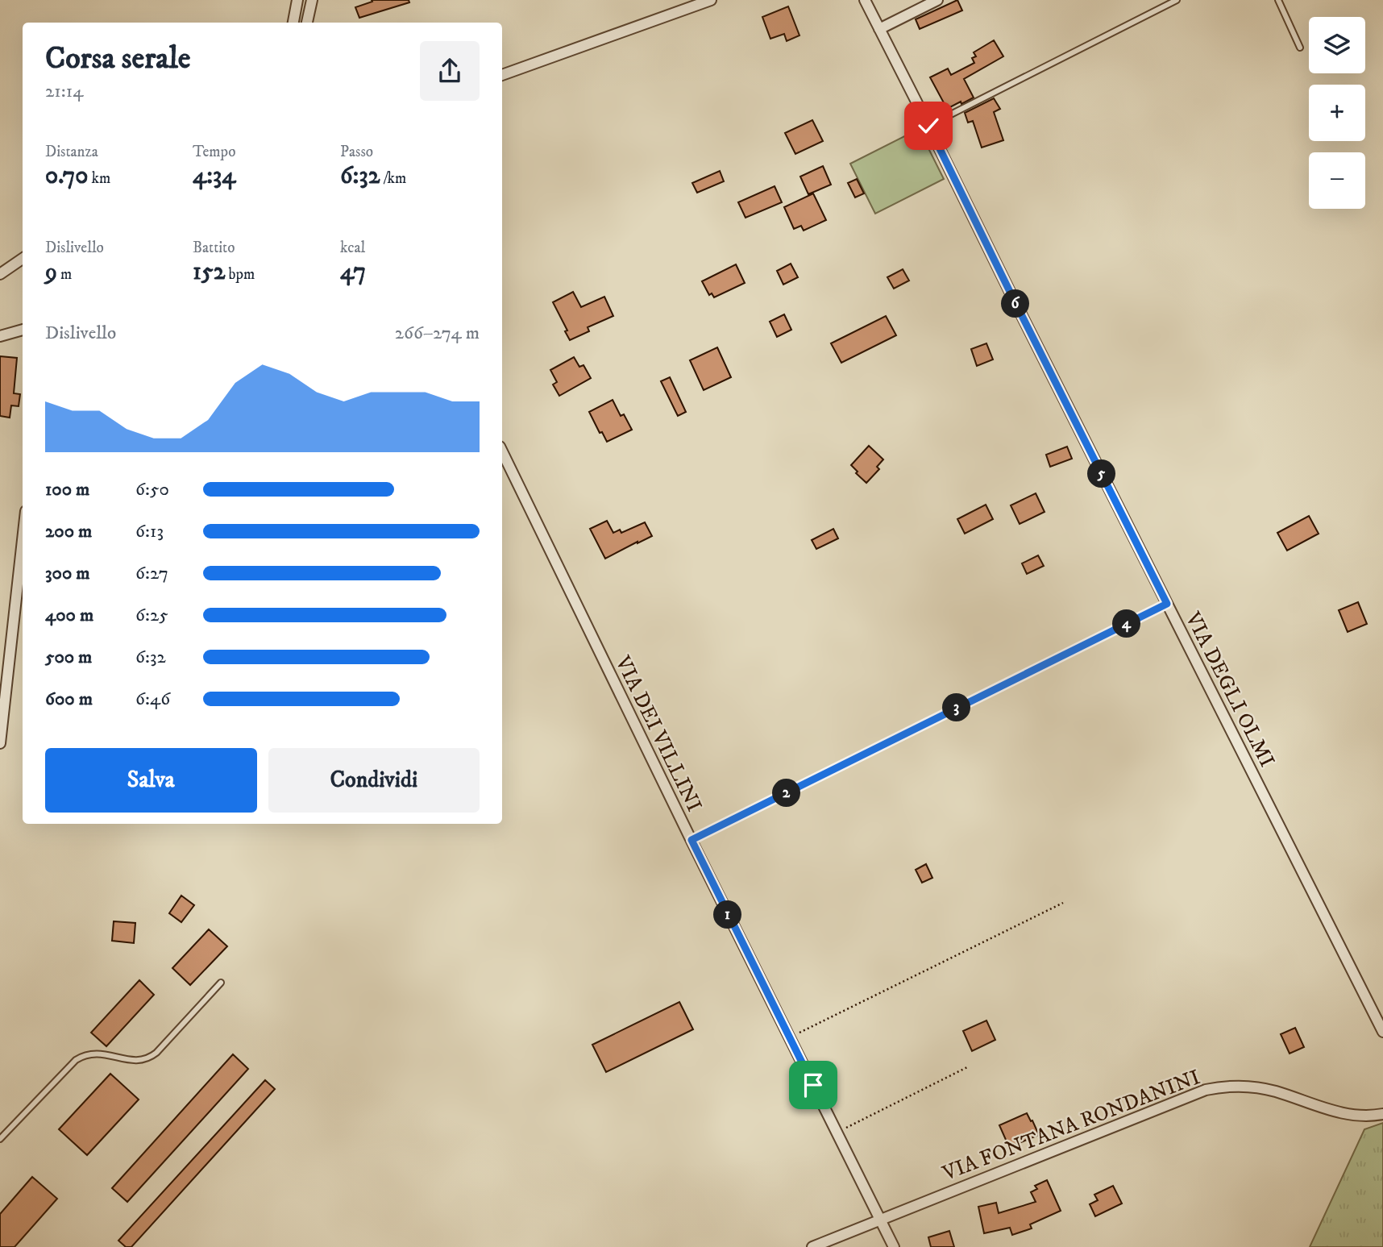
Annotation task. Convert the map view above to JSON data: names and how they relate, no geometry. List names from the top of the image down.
{
  "streets": {
    "street": ["VIA DEGLI OLMI", "VIA DEI VILLINI", "VIA FONTANA RONDANINI"]
  },
  "crossings": [
    ["VIA DEI VILLINI", "VIA FONTANA RONDANINI"]
  ],
  "page": {
    "map_buttons": ["+", "−"],
    "heading": ["Corsa serale", "21:14"],
    "stats": [
      ["Distanza", "0.70 km"],
      ["Tempo", "4:34"],
      ["Passo", "6:32 /km"],
      ["Dislivello", "9 m"],
      ["Battito", "152 bpm"],
      ["kcal", "47"]
    ],
    "pins": [
      "6",
      "5",
      "4",
      "3",
      "2",
      "1"
    ],
    "chart": ["Dislivello", "266–274 m"],
    "list": [
      {
        "name": "100 m",
        "note": "6:50"
      },
      {
        "name": "200 m",
        "note": "6:13"
      },
      {
        "name": "300 m",
        "note": "6:27"
      },
      {
        "name": "400 m",
        "note": "6:25"
      },
      {
        "name": "500 m",
        "note": "6:32"
      },
      {
        "name": "600 m",
        "note": "6:46"
      }
    ],
    "buttons": ["Salva", "Condividi"]
  }
}
